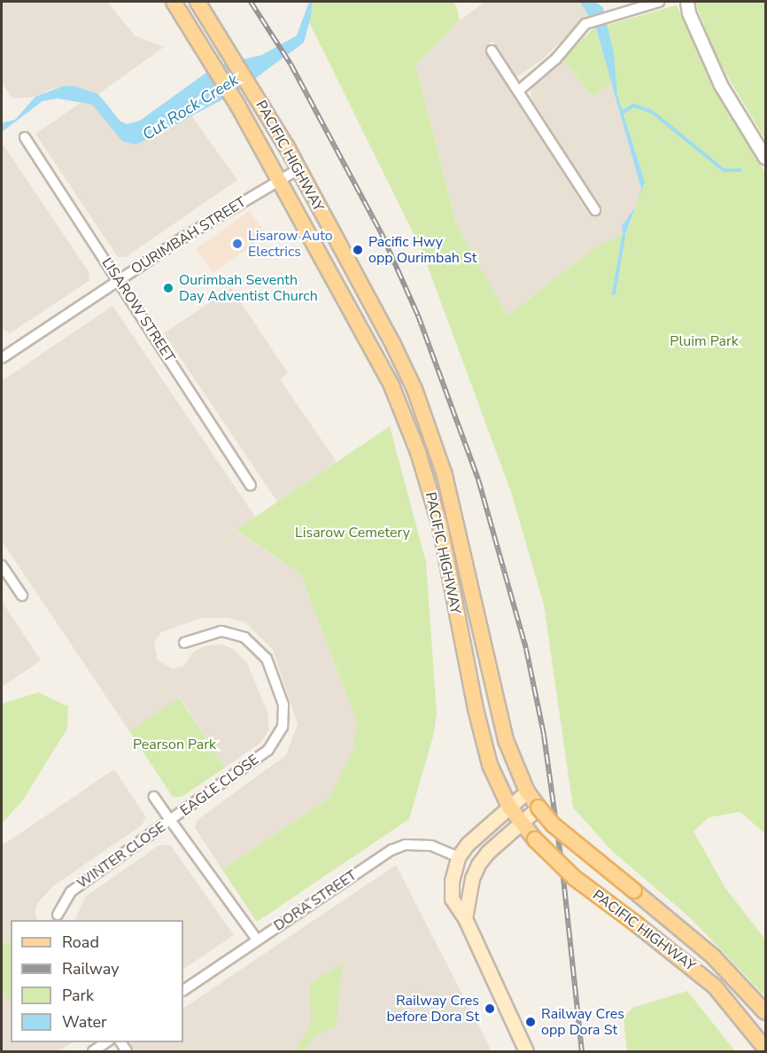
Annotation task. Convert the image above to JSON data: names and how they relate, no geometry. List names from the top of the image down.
{
  "streets": {
    "main road": ["PACIFIC HIGHWAY"],
    "street": [
      "OURIMBAH STREET",
      "LISAROW STREET",
      "EAGLE CLOSE",
      "WINTER CLOSE",
      "DORA STREET"
    ]
  },
  "crossings": [
    ["PACIFIC HIGHWAY", "OURIMBAH STREET"],
    ["OURIMBAH STREET", "LISAROW STREET"],
    ["EAGLE CLOSE", "WINTER CLOSE"]
  ],
  "water": ["Cut Rock Creek"],
  "parks": ["Pluim Park", "Lisarow Cemetery", "Pearson Park"],
  "places": [
    "Lisarow Auto Electrics",
    "Pacific Hwy opp Ourimbah St",
    "Ourimbah Seventh Day Adventist Church",
    "Railway Cres before Dora St",
    "Railway Cres opp Dora St"
  ],
  "legend": [
    "Road",
    "Railway",
    "Park",
    "Water"
  ]
}
